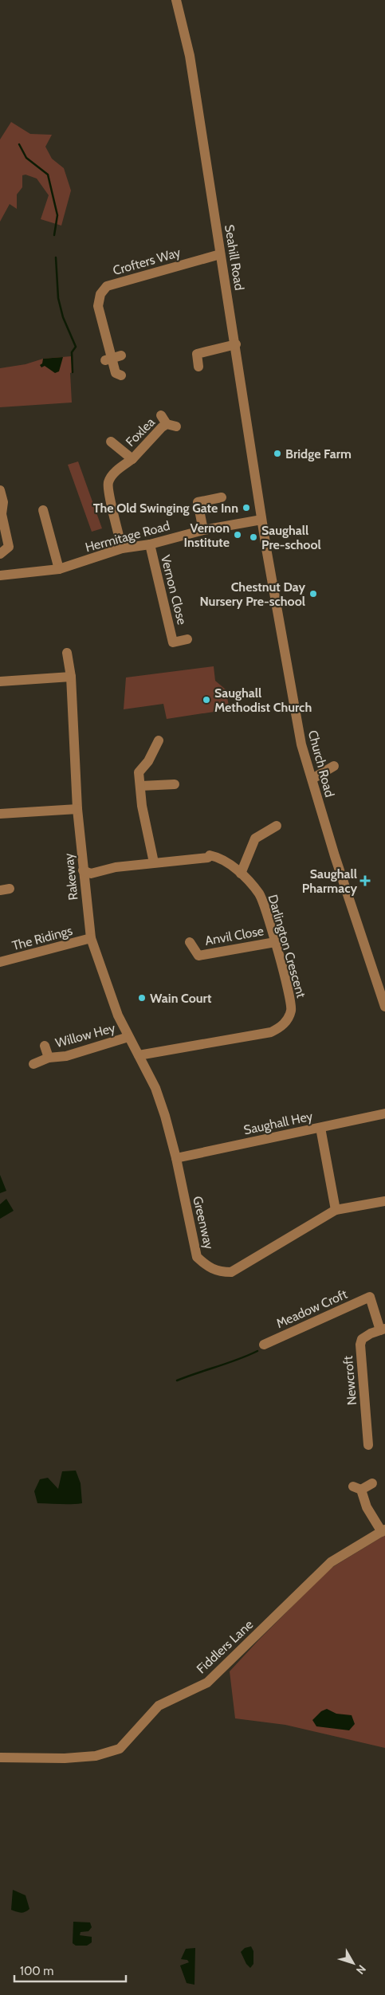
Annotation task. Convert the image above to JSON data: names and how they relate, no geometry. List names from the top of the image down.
{
  "streets": {
    "street": [
      "Seahill Road",
      "Crofters Way",
      "Foxlea",
      "Hermitage Road",
      "Vernon Close",
      "Church Road",
      "Rakeway",
      "Anvil Close",
      "The Ridings",
      "Darlington Crescent",
      "Willow Hey",
      "Saughall Hey",
      "Greenway",
      "Meadow Croft",
      "Newcroft",
      "Fiddlers Lane"
    ]
  },
  "crossings": [
    ["Seahill Road", "Crofters Way"],
    ["Seahill Road", "Hermitage Road"],
    ["Seahill Road", "Church Road"],
    ["Foxlea", "Hermitage Road"],
    ["Hermitage Road", "Vernon Close"],
    ["Hermitage Road", "Church Road"],
    ["Rakeway", "The Ridings"],
    ["Rakeway", "Darlington Crescent"],
    ["Rakeway", "Willow Hey"],
    ["Rakeway", "Greenway"],
    ["Anvil Close", "Darlington Crescent"],
    ["Darlington Crescent", "Greenway"],
    ["Saughall Hey", "Greenway"],
    ["Meadow Croft", "Newcroft"]
  ],
  "places": {
    "other": [
      "Bridge Farm",
      "The Old Swinging Gate Inn",
      "Vernon Institute",
      "Saughall Pre-school",
      "Chestnut Day Nursery Pre-school",
      "Saughall Methodist Church",
      "Wain Court"
    ],
    "health": ["Saughall Pharmacy"]
  },
  "scale_bar": "100 m",
  "north": "bottom right"
}
